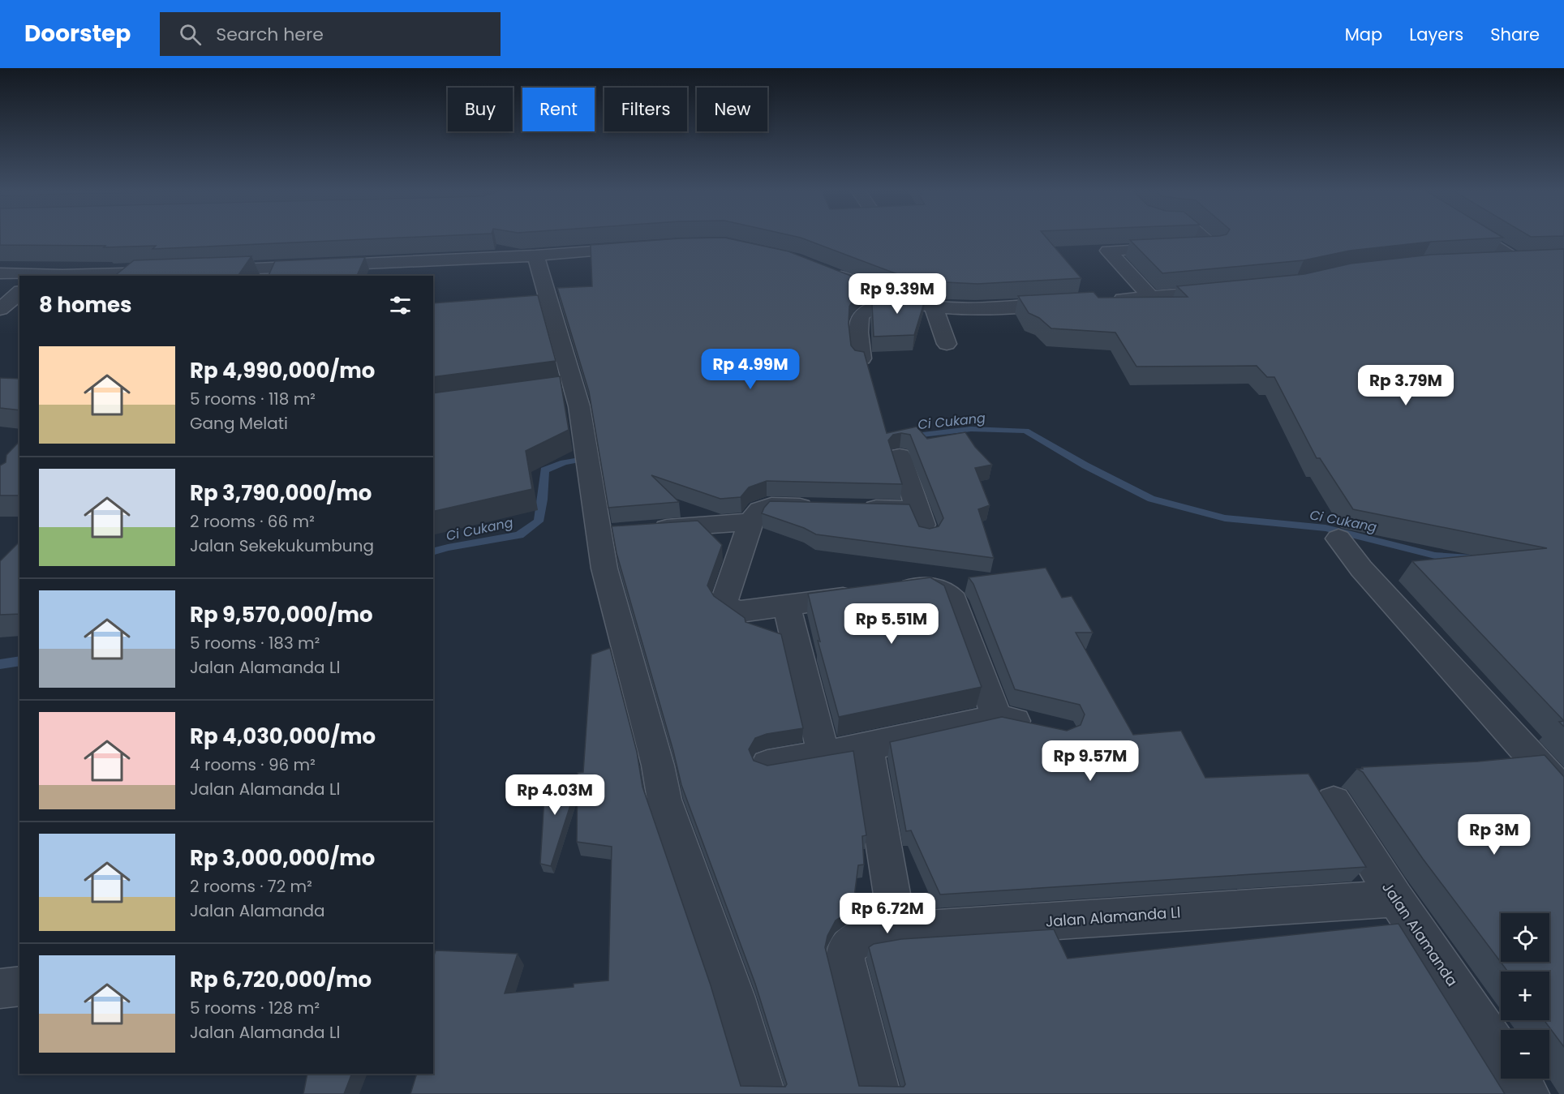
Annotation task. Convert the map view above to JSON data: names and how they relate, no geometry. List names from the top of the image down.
{
  "streets": {
    "street": ["Jalan Alamanda Ll", "Jalan Alamanda"]
  },
  "crossings": [
    ["Jalan Alamanda Ll", "Jalan Alamanda"]
  ],
  "water": ["Ci Cukang"],
  "page": {
    "header": "Doorstep",
    "search": "Search here",
    "nav": ["Map", "Layers", "Share"],
    "chip": [
      "Buy",
      "Rent",
      "Filters",
      "New"
    ],
    "price": [
      "Rp 9.39M",
      "Rp 4.99M",
      "Rp 3.79M",
      "Rp 5.51M",
      "Rp 9.57M",
      "Rp 4.03M",
      "Rp 3M",
      "Rp 6.72M"
    ],
    "heading": "8 homes",
    "list": [
      {
        "name": "Rp 4,990,000/mo",
        "note": "5 rooms · 118 m² · Gang Melati"
      },
      {
        "name": "Rp 3,790,000/mo",
        "note": "2 rooms · 66 m² · Jalan Sekekukumbung"
      },
      {
        "name": "Rp 9,570,000/mo",
        "note": "5 rooms · 183 m² · Jalan Alamanda Ll"
      },
      {
        "name": "Rp 4,030,000/mo",
        "note": "4 rooms · 96 m² · Jalan Alamanda Ll"
      },
      {
        "name": "Rp 3,000,000/mo",
        "note": "2 rooms · 72 m² · Jalan Alamanda"
      },
      {
        "name": "Rp 6,720,000/mo",
        "note": "5 rooms · 128 m² · Jalan Alamanda Ll"
      }
    ],
    "map_buttons": ["+", "−"]
  }
}
